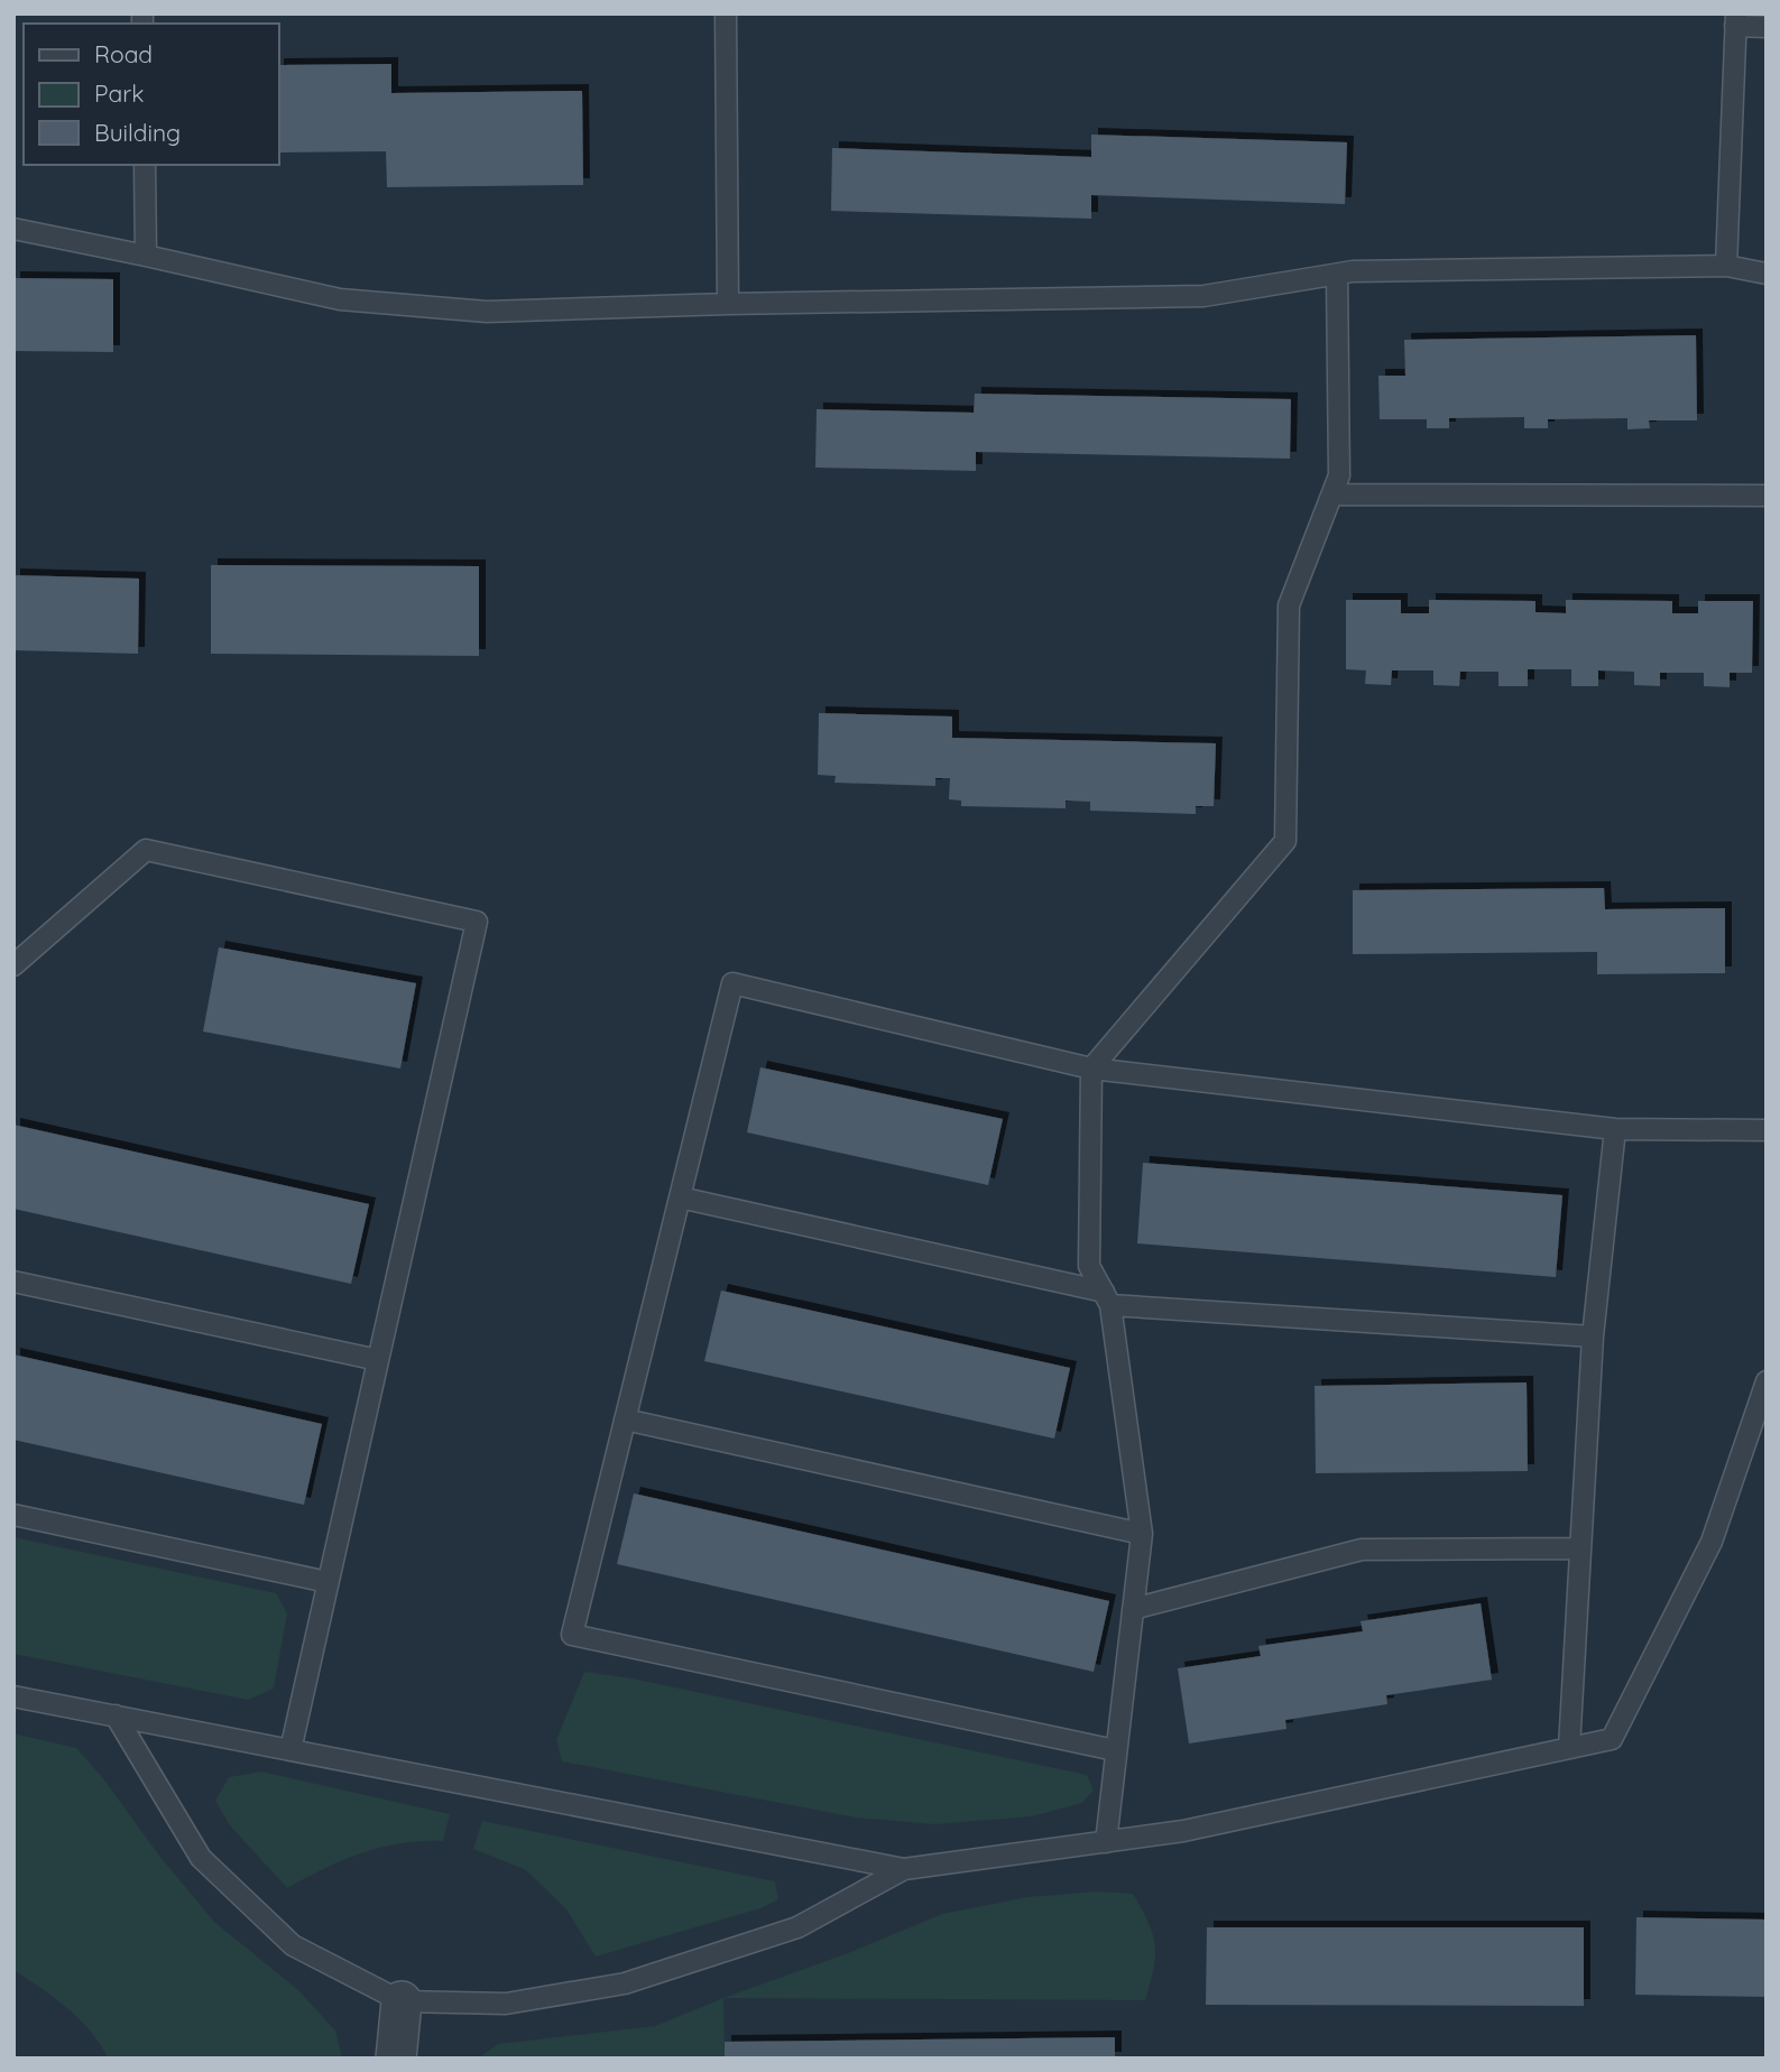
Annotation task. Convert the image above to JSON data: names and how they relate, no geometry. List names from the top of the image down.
{
  "legend": ["Road", "Park", "Building"]
}
